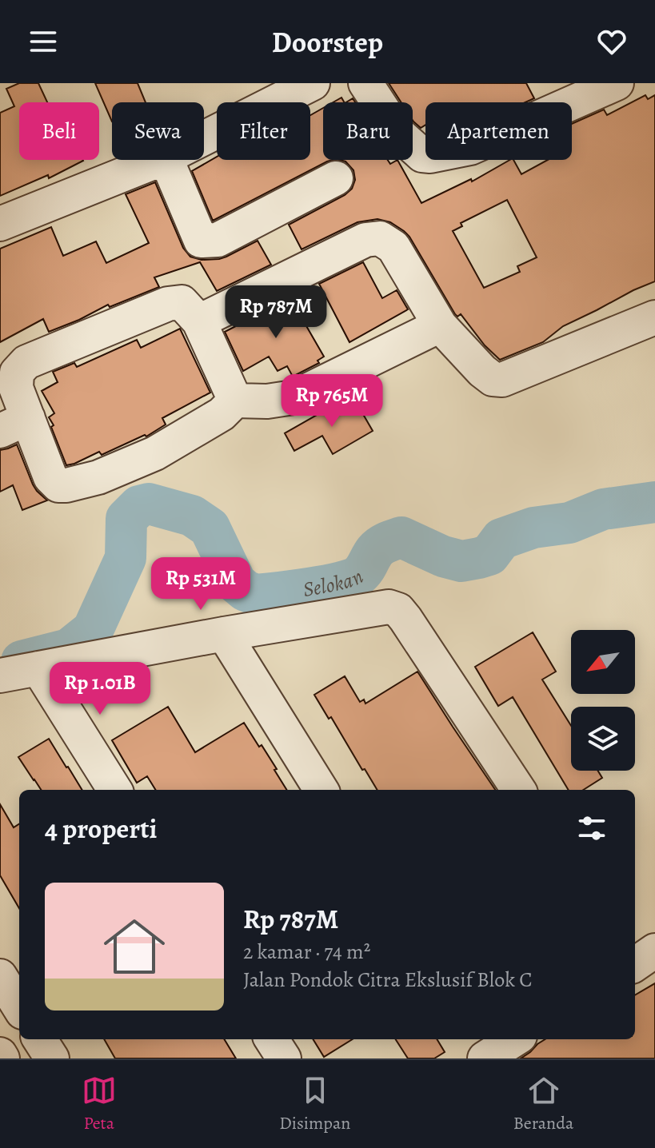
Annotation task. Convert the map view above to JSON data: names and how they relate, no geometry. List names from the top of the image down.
{
  "water": ["Selokan"],
  "north": "bottom left",
  "page": {
    "header": "Doorstep",
    "chip": [
      "Beli",
      "Sewa",
      "Filter",
      "Baru",
      "Apartemen"
    ],
    "price": [
      "Rp 787M",
      "Rp 765M",
      "Rp 531M",
      "Rp 1.01B"
    ],
    "heading": "4 properti",
    "list": [
      {
        "name": "Rp 787M",
        "note": "2 kamar · 74 m² · Jalan Pondok Citra Ekslusif Blok C"
      }
    ],
    "tabs": ["Peta", "Disimpan", "Beranda"]
  }
}
